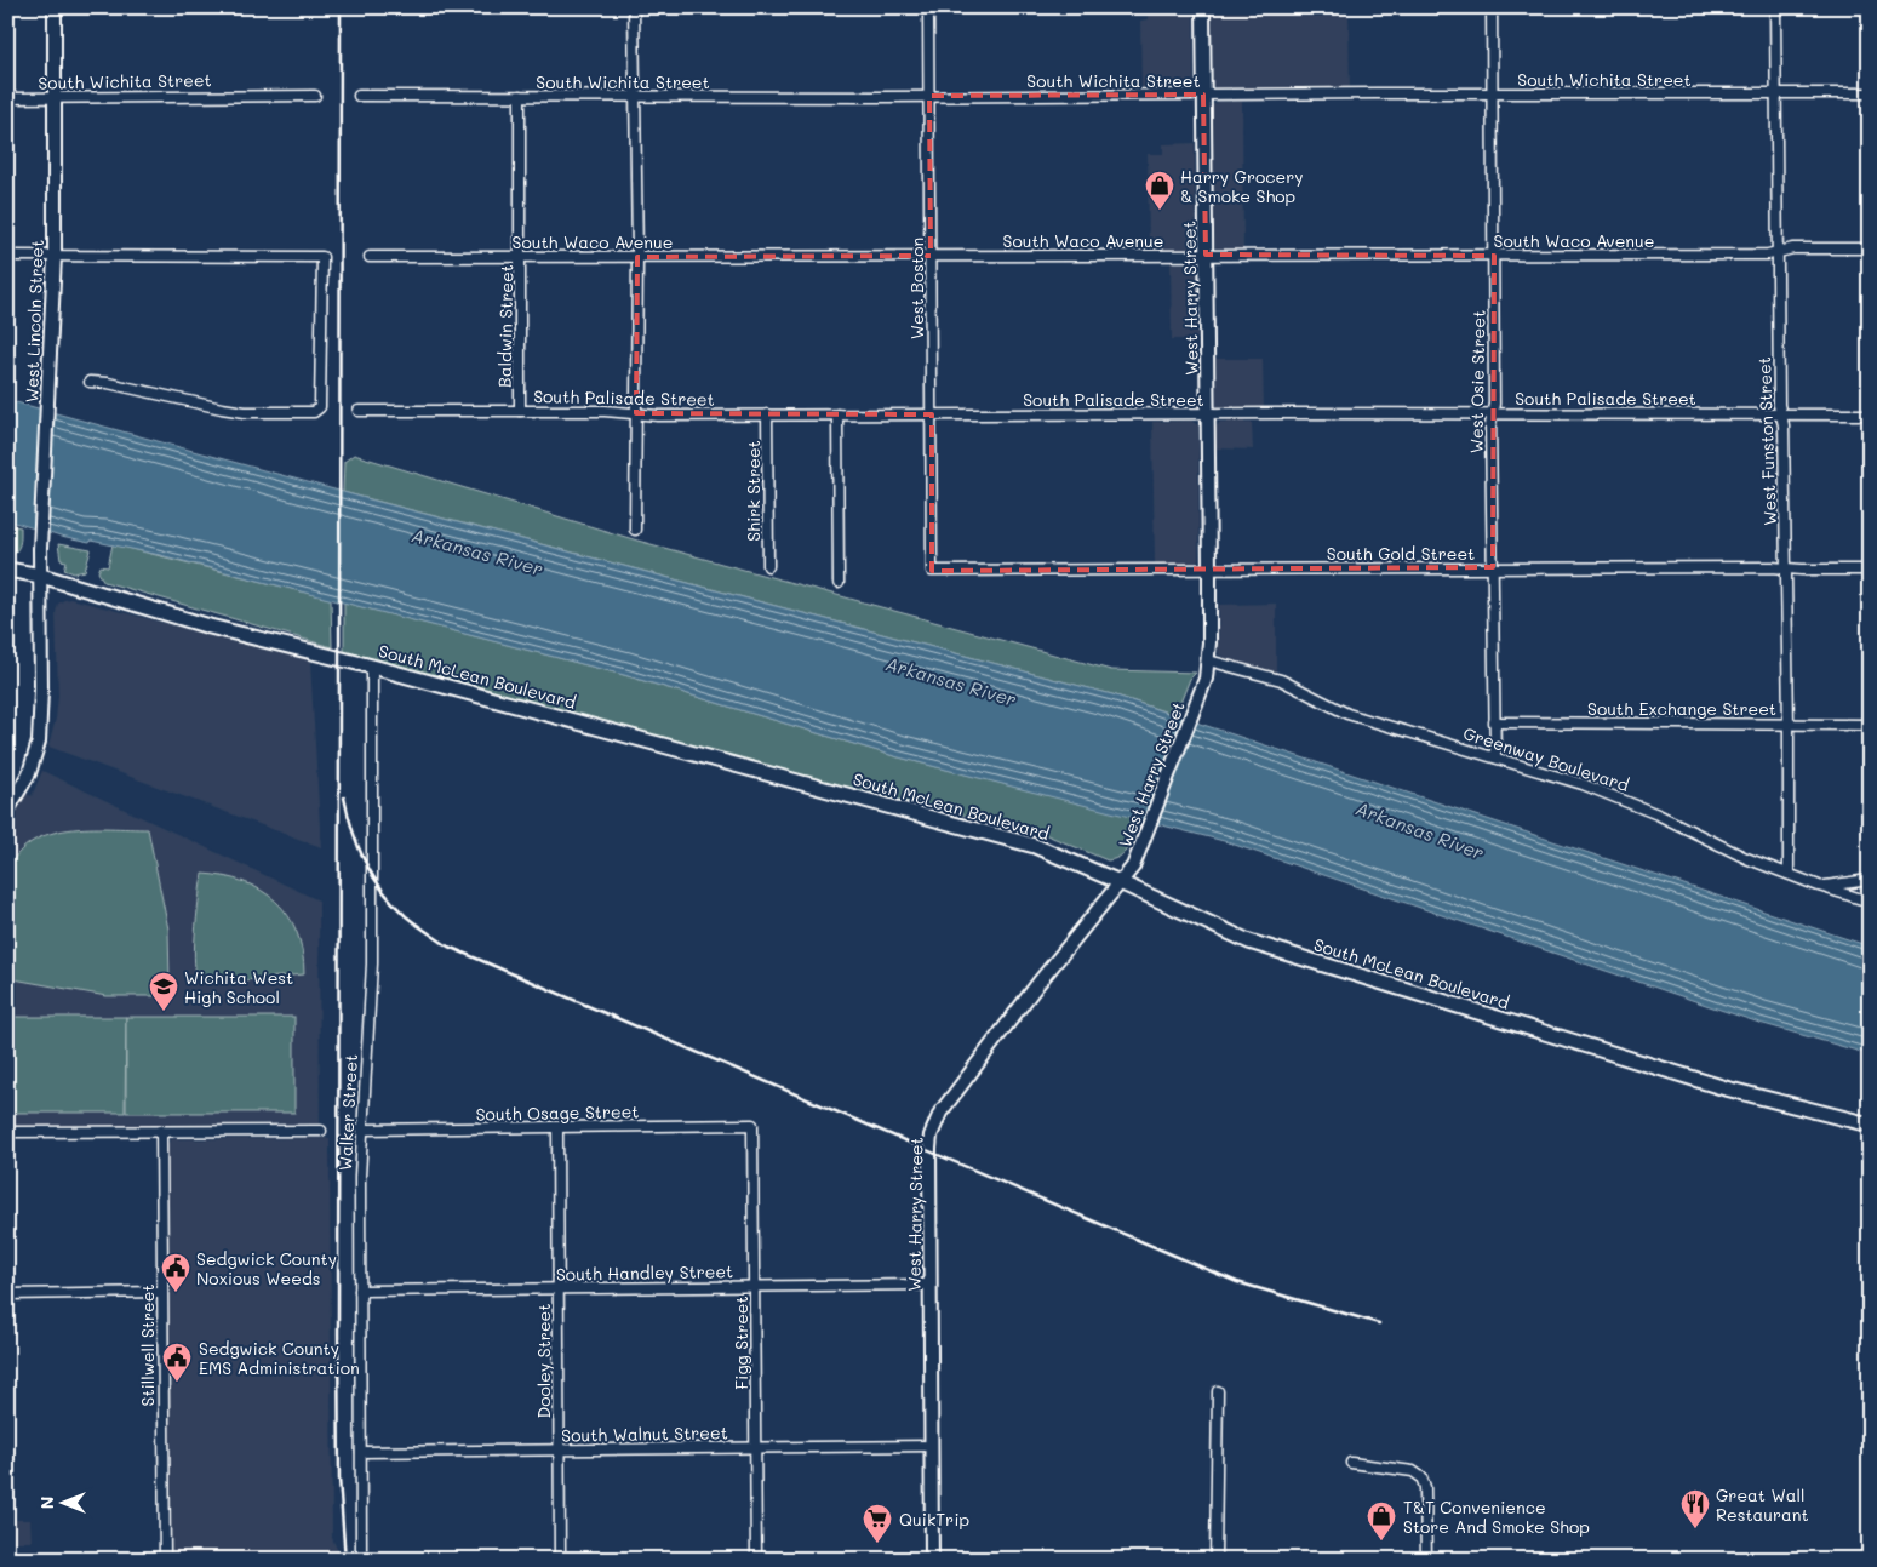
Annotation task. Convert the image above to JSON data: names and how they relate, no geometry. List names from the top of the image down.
{
  "streets": {
    "main road": ["South McLean Boulevard"],
    "street": [
      "South Wichita Street",
      "South Waco Avenue",
      "West Boston",
      "West Harry Street",
      "West Lincoln Street",
      "Baldwin Street",
      "West Osie Street",
      "South Palisade Street",
      "West Funston Street",
      "Shirk Street",
      "South Gold Street",
      "South Exchange Street",
      "Greenway Boulevard",
      "Walker Street",
      "South Osage Street",
      "South Handley Street",
      "Figg Street",
      "Stillwell Street",
      "Dooley Street",
      "South Walnut Street"
    ]
  },
  "crossings": [
    ["South Wichita Street", "West Boston"],
    ["South Wichita Street", "West Harry Street"],
    ["South Wichita Street", "West Lincoln Street"],
    ["South Wichita Street", "Baldwin Street"],
    ["South Wichita Street", "West Osie Street"],
    ["South Wichita Street", "West Funston Street"],
    ["South Waco Avenue", "West Boston"],
    ["South Waco Avenue", "West Harry Street"],
    ["South Waco Avenue", "Baldwin Street"],
    ["South Waco Avenue", "West Osie Street"],
    ["South Waco Avenue", "West Funston Street"],
    ["West Boston", "South Palisade Street"],
    ["West Boston", "South Gold Street"],
    ["West Harry Street", "South Palisade Street"],
    ["West Harry Street", "South Gold Street"],
    ["West Harry Street", "South McLean Boulevard"],
    ["West Harry Street", "Greenway Boulevard"],
    ["West Harry Street", "South Handley Street"],
    ["West Harry Street", "South Walnut Street"],
    ["West Lincoln Street", "South McLean Boulevard"],
    ["Baldwin Street", "South Palisade Street"],
    ["West Osie Street", "South Palisade Street"],
    ["West Osie Street", "South Gold Street"],
    ["West Osie Street", "South Exchange Street"],
    ["West Osie Street", "Greenway Boulevard"],
    ["South Palisade Street", "West Funston Street"],
    ["South Palisade Street", "Shirk Street"],
    ["West Funston Street", "South Gold Street"],
    ["West Funston Street", "South Exchange Street"],
    ["West Funston Street", "Greenway Boulevard"],
    ["South McLean Boulevard", "Walker Street"],
    ["Walker Street", "South Osage Street"],
    ["Walker Street", "South Handley Street"],
    ["Walker Street", "South Walnut Street"],
    ["South Osage Street", "Figg Street"],
    ["South Osage Street", "Dooley Street"],
    ["South Handley Street", "Figg Street"],
    ["South Handley Street", "Dooley Street"],
    ["Figg Street", "South Walnut Street"],
    ["Dooley Street", "South Walnut Street"]
  ],
  "water": ["Arkansas River"],
  "places": {
    "shop": ["Harry Grocery & Smoke Shop", "T&T Convenience Store And Smoke Shop"],
    "school or university": ["Wichita West High School"],
    "public building": ["Sedgwick County Noxious Weeds", "Sedgwick County EMS Administration"],
    "restaurant": ["Great Wall Restaurant"],
    "supermarket": ["QuikTrip"]
  },
  "north": "left"
}
